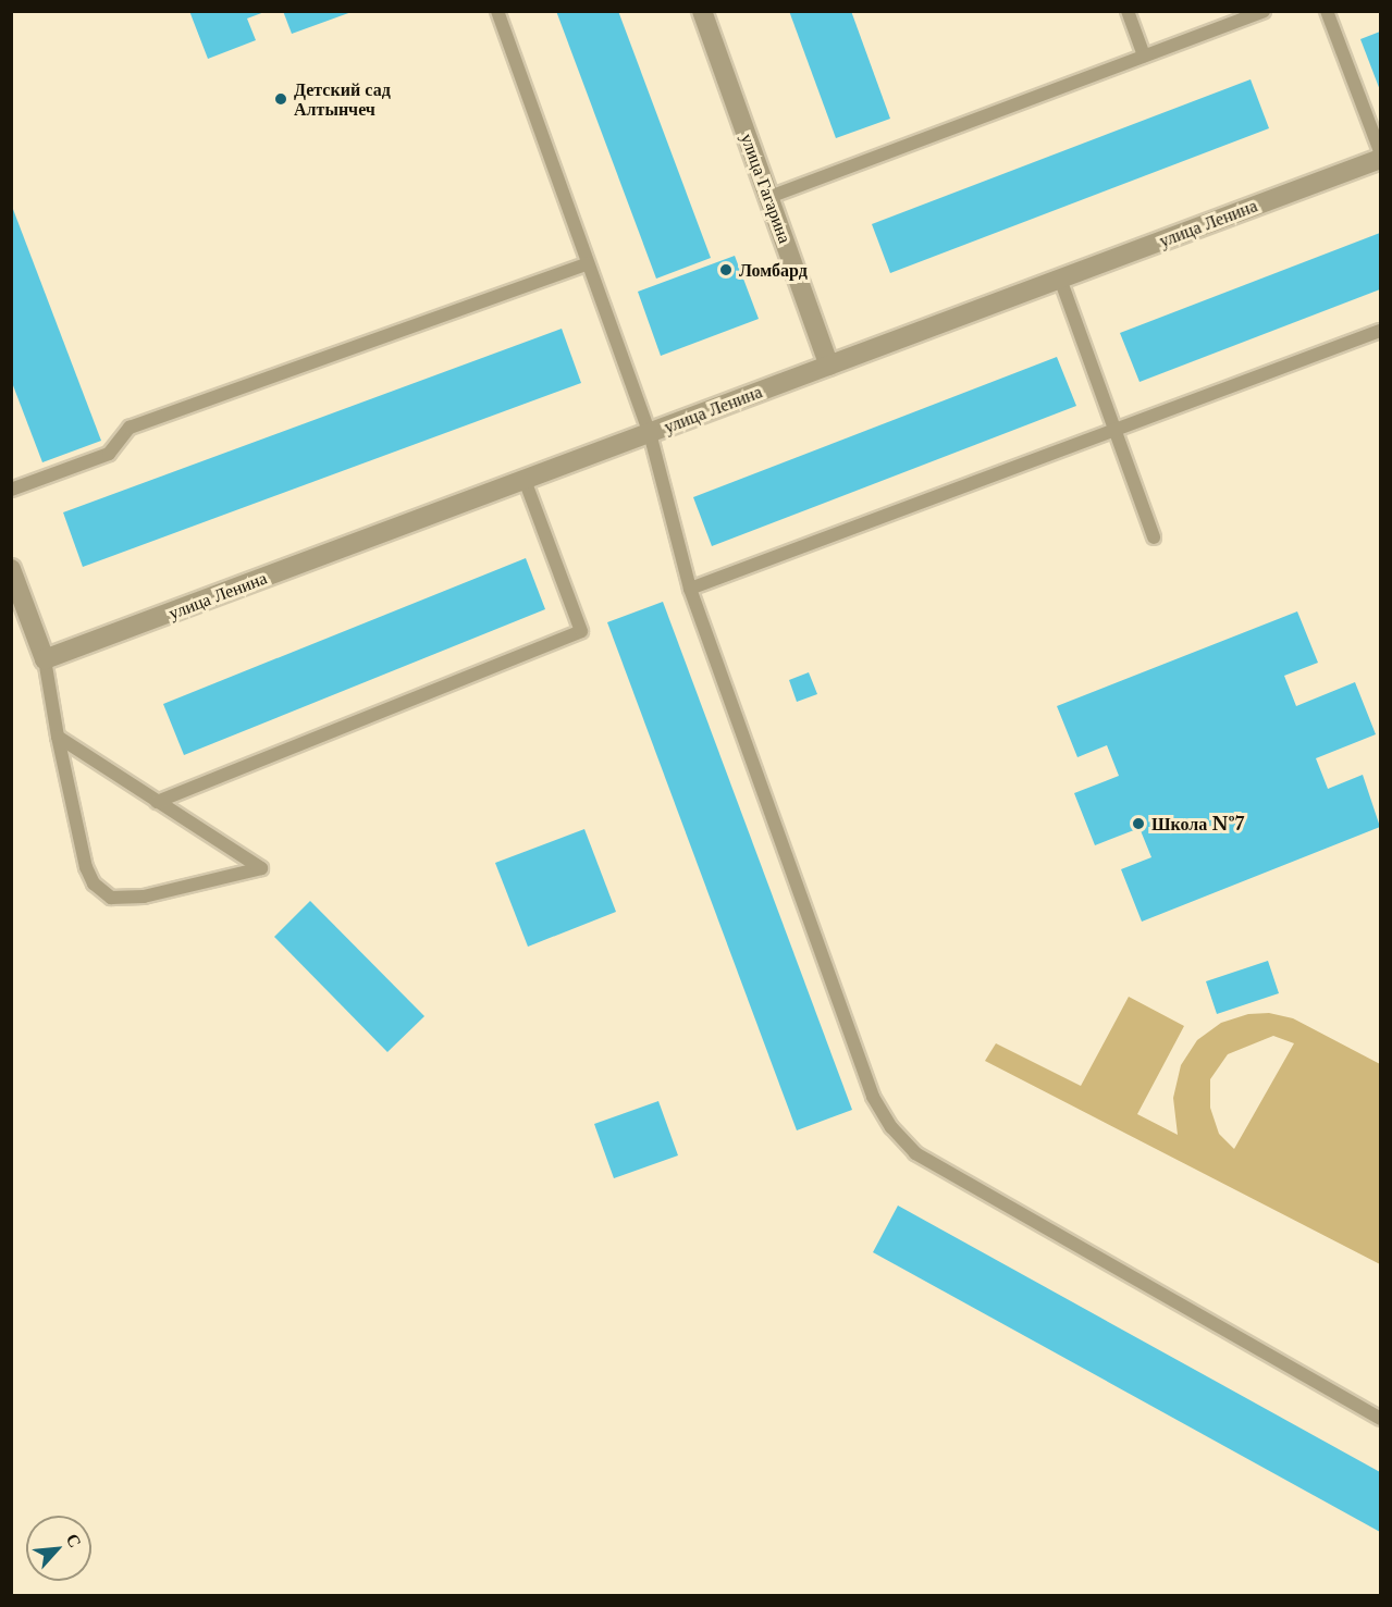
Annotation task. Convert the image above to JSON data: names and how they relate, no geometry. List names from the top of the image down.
{
  "streets": {
    "street": ["улица Гагарина", "улица Ленина"]
  },
  "crossings": [
    ["улица Гагарина", "улица Ленина"]
  ],
  "places": ["Детский сад Алтынчеч", "Ломбард", "Школа №7"],
  "north": "top right"
}
